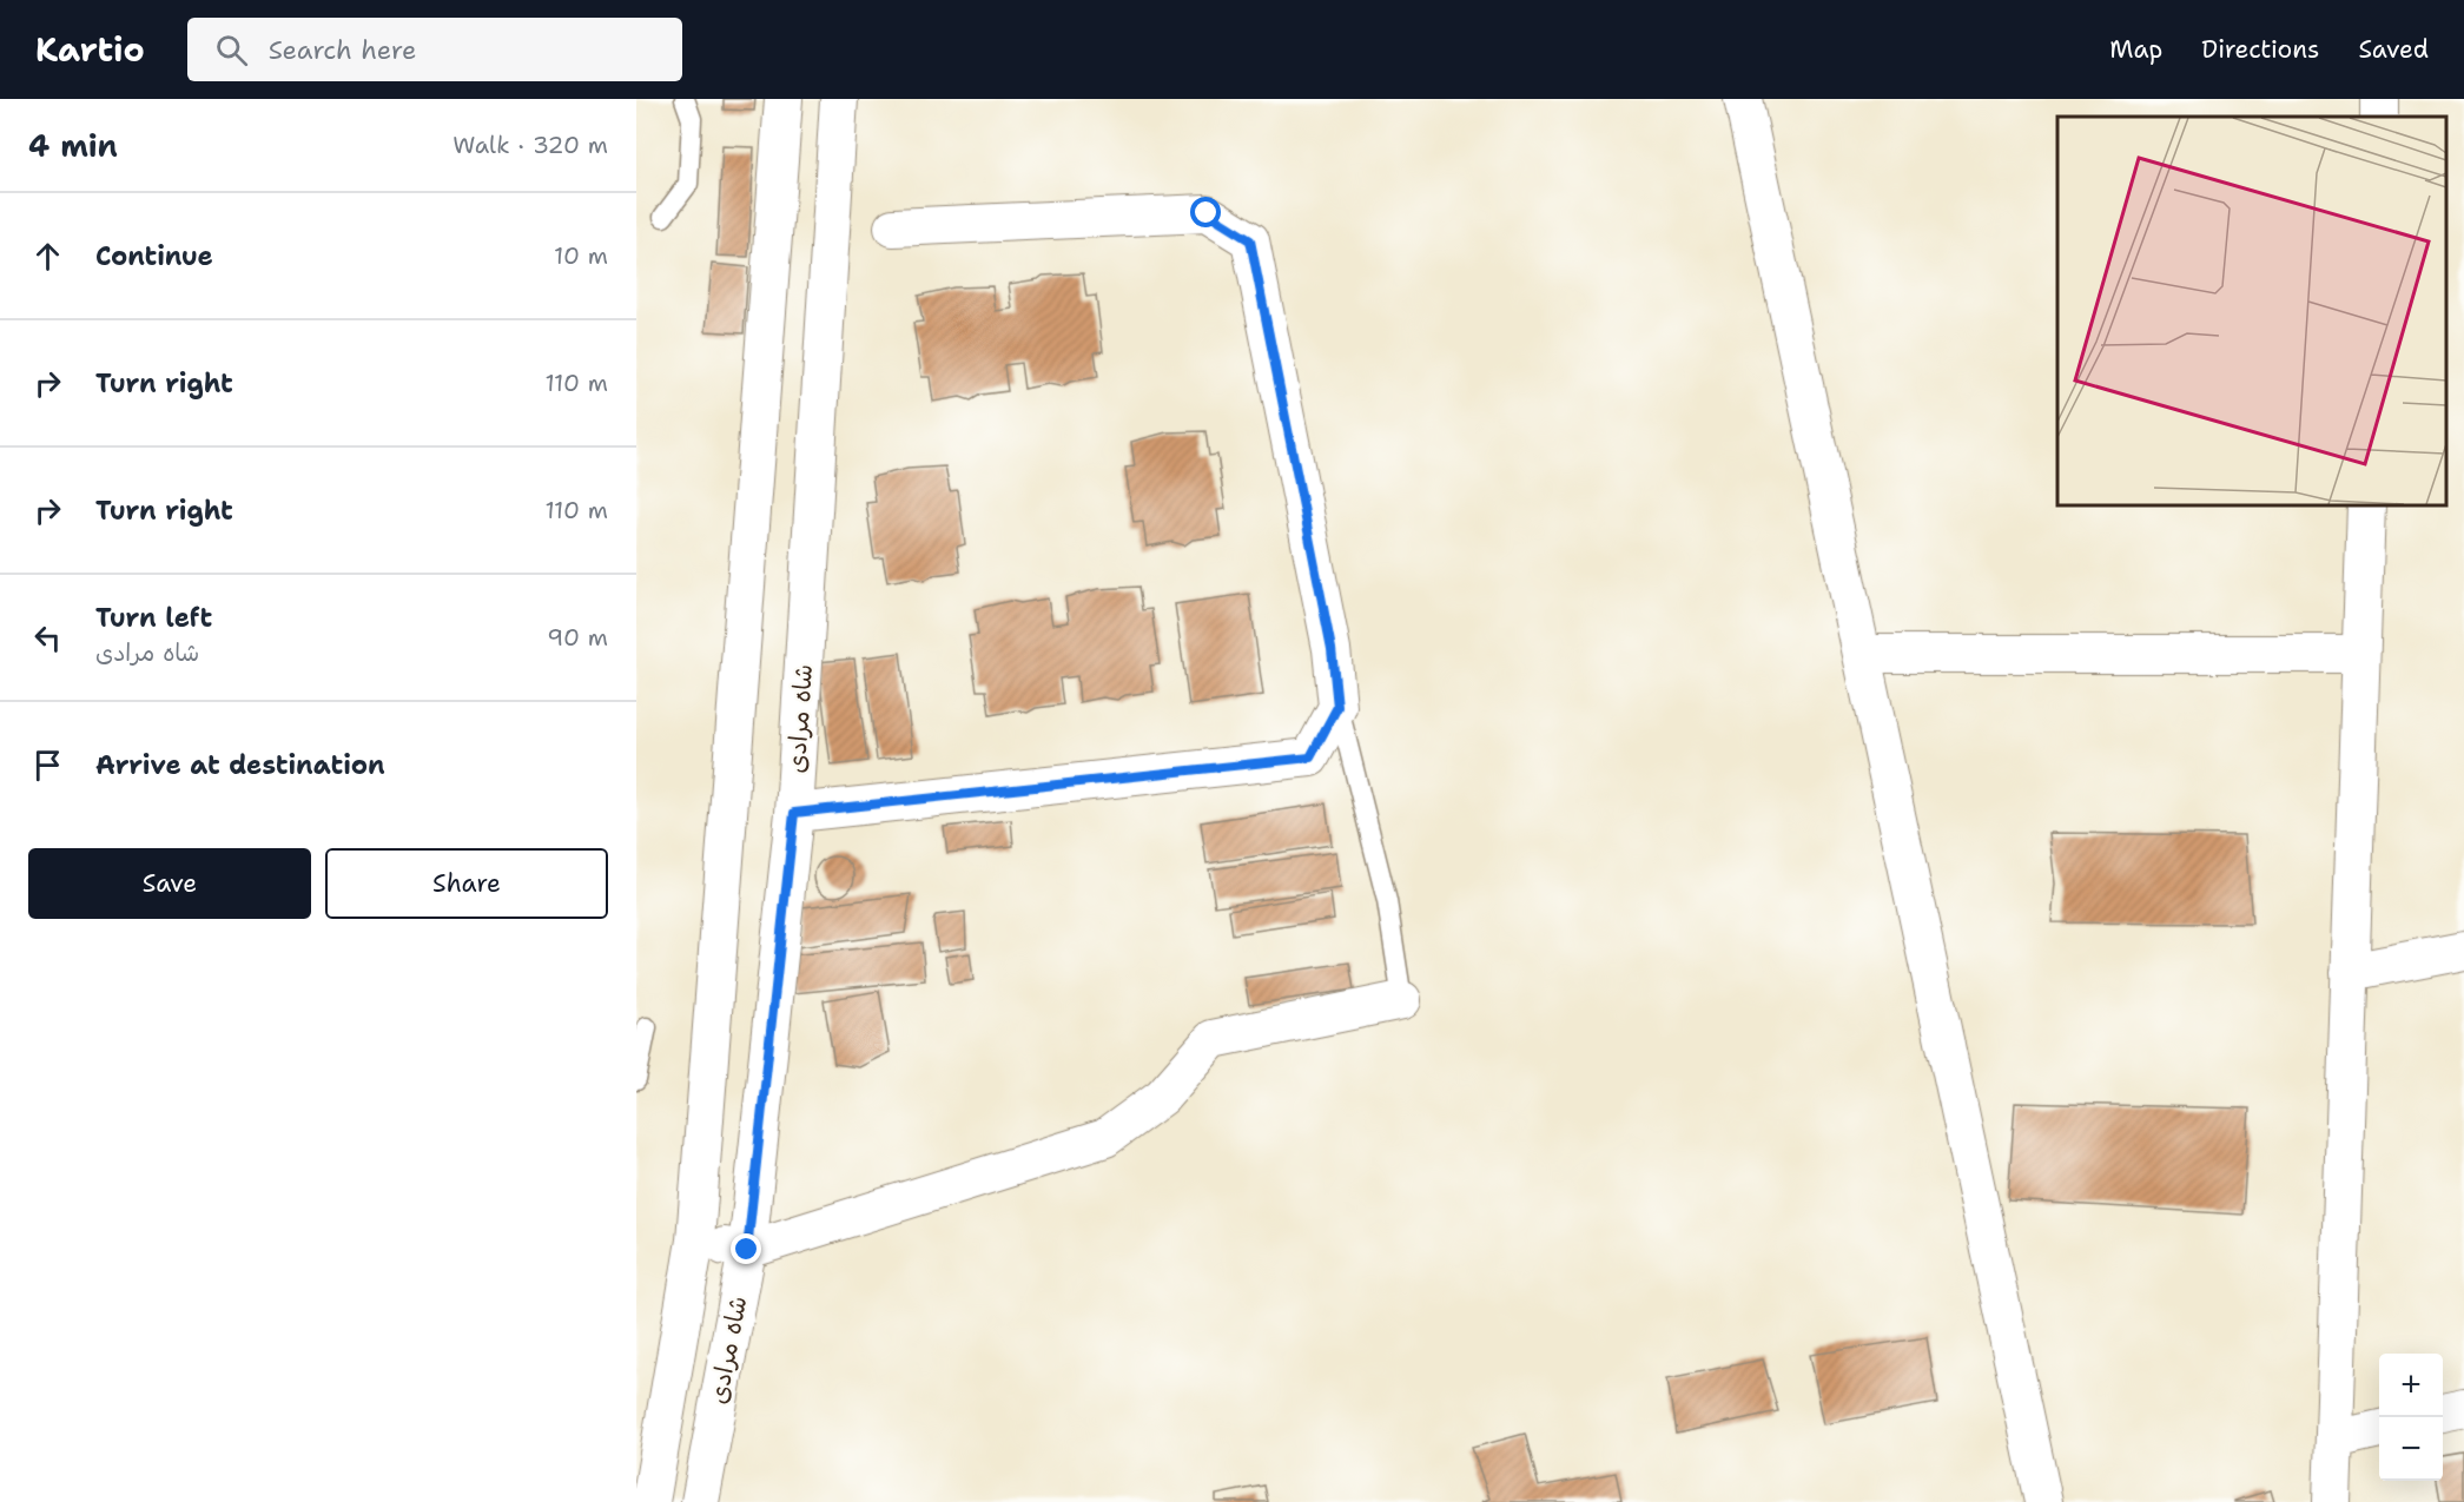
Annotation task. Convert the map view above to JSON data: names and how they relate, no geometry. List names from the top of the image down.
{
  "streets": {
    "street": ["شاه مرادی"]
  },
  "page": {
    "header": "Kartio",
    "search": "Search here",
    "nav": ["Map", "Directions", "Saved"],
    "heading": ["4 min", "Walk · 320 m"],
    "list": [
      ["Continue", "10 m"],
      ["Turn right", "110 m"],
      ["Turn right", "110 m"],
      ["Turn left", "شاه مرادی", "90 m"],
      "Arrive at destination"
    ],
    "buttons": ["Save", "Share"],
    "map_buttons": ["+", "−"]
  }
}
